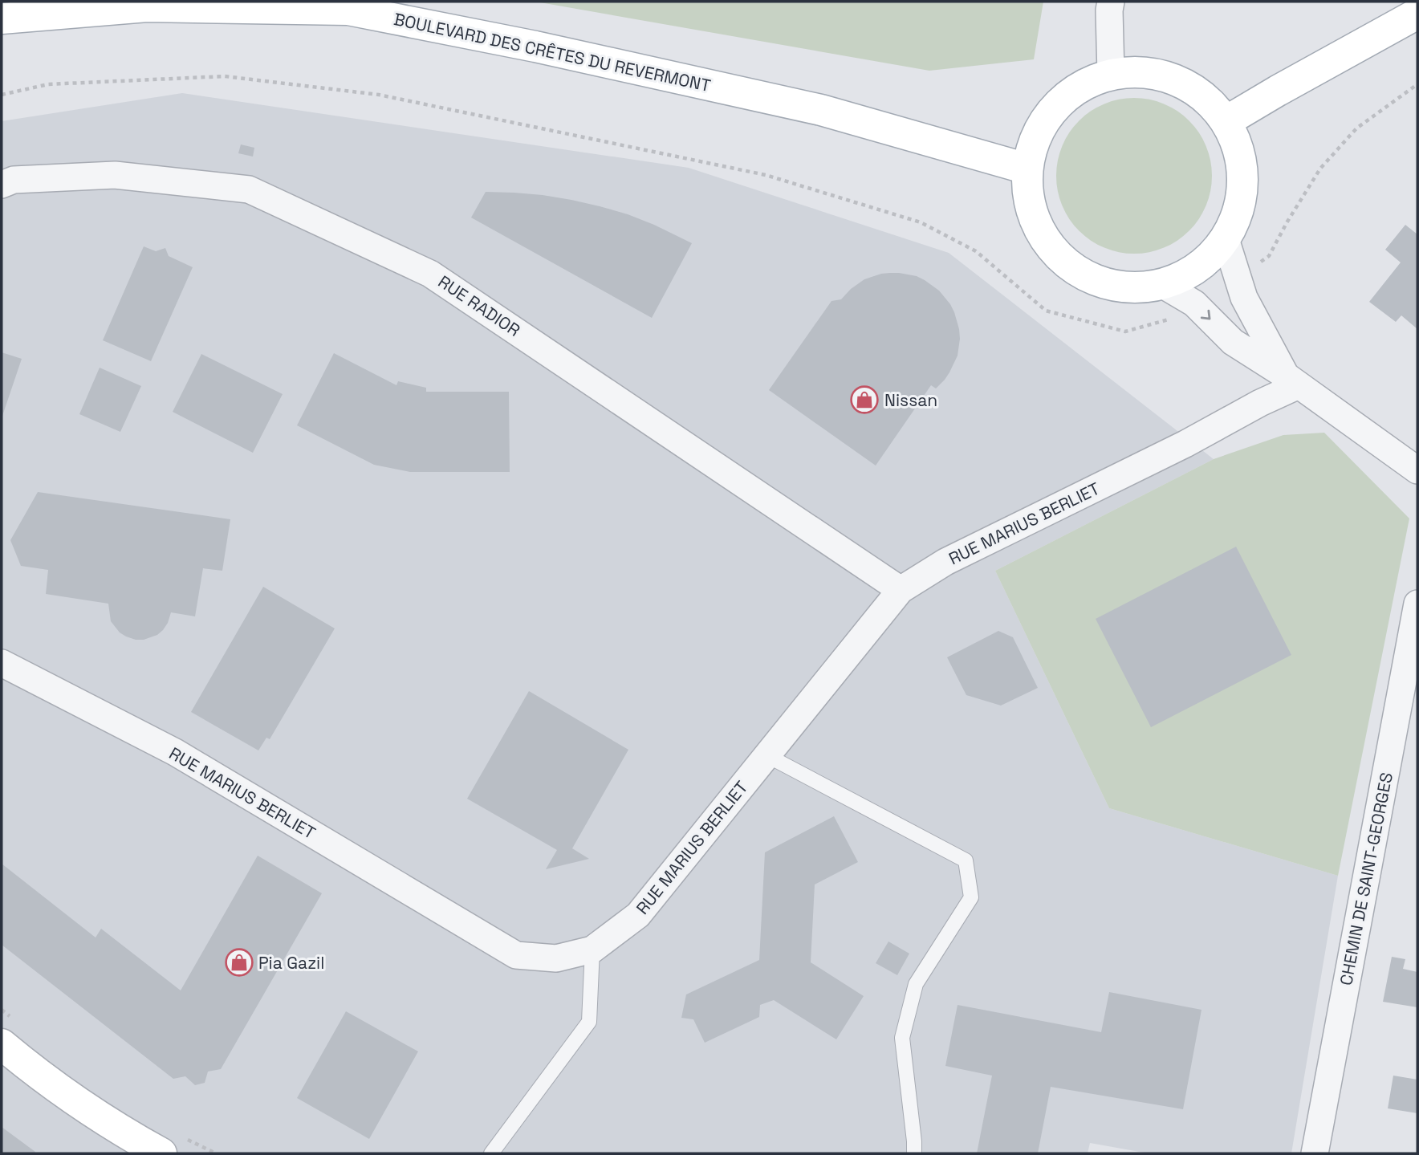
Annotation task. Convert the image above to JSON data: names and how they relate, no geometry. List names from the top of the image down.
{
  "streets": {
    "main road": ["BOULEVARD DES CRÊTES DU REVERMONT"],
    "street": ["RUE RADIOR", "RUE MARIUS BERLIET", "CHEMIN DE SAINT-GEORGES"]
  },
  "crossings": [
    ["RUE RADIOR", "RUE MARIUS BERLIET"]
  ],
  "places": {
    "shop": ["Nissan", "Pia Gazil"]
  }
}
